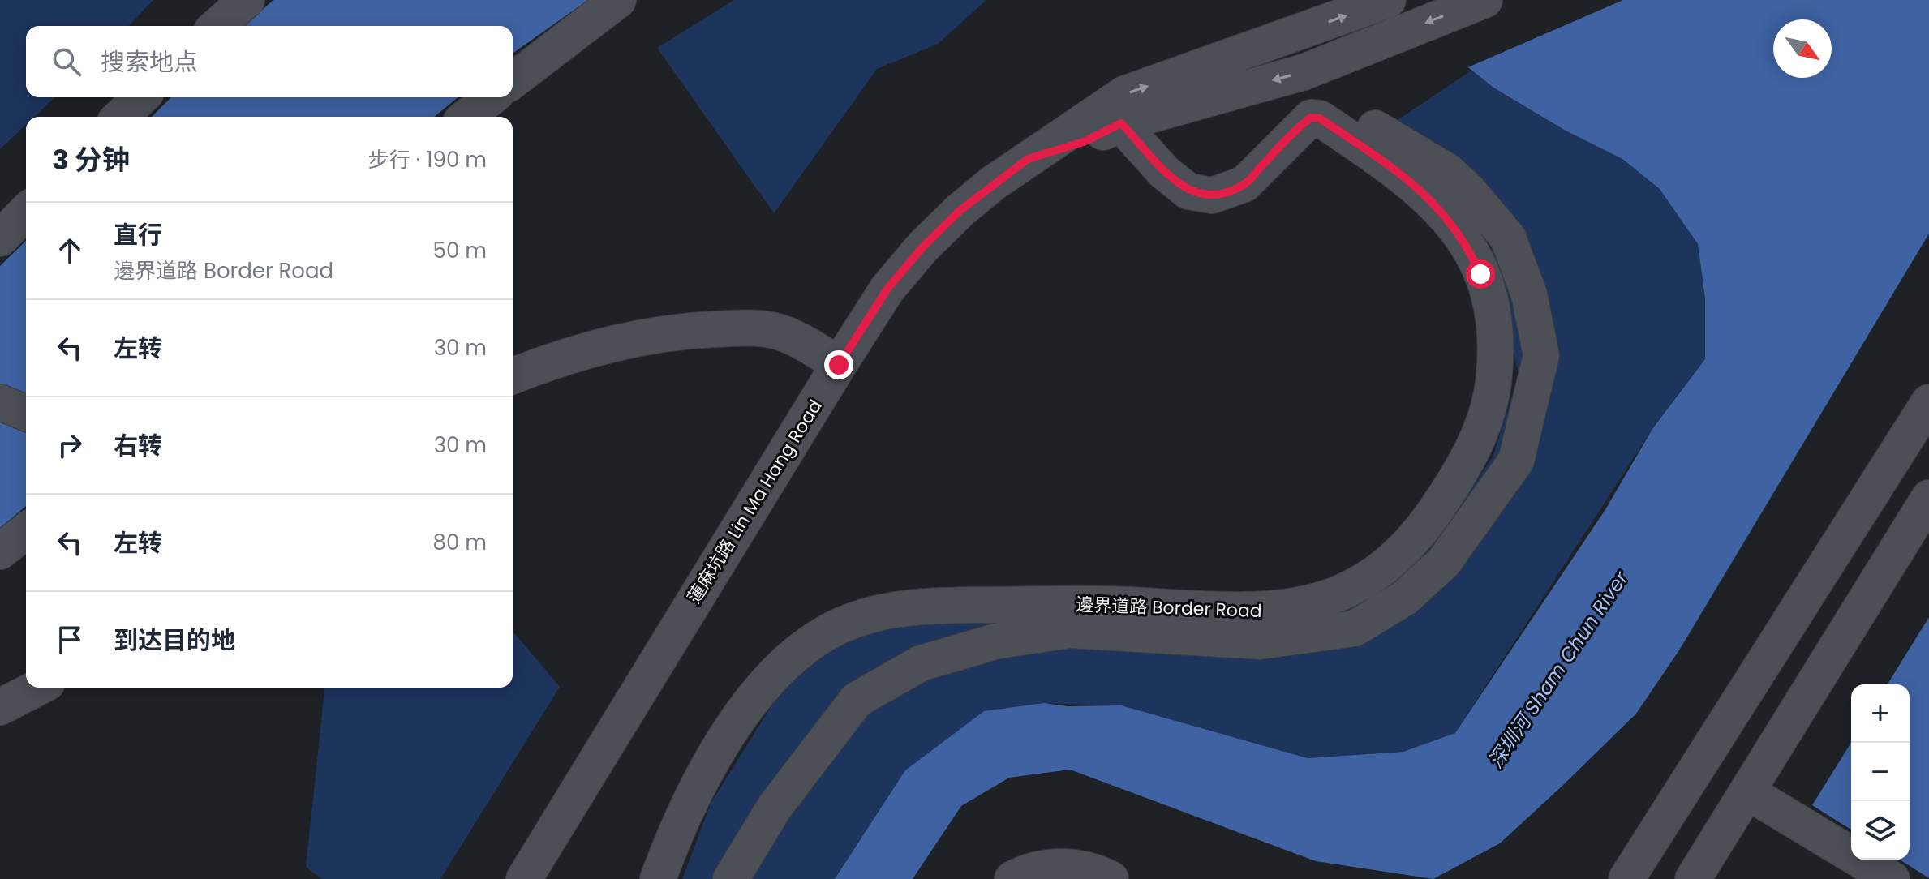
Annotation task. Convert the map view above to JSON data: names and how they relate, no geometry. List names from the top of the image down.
{
  "streets": {
    "street": ["蓮麻坑路 Lin Ma Hang Road", "邊界道路 Border Road"]
  },
  "crossings": [
    ["蓮麻坑路 Lin Ma Hang Road", "邊界道路 Border Road"]
  ],
  "water": ["深圳河 Sham Chun River"],
  "north": "bottom right",
  "page": {
    "search": "搜索地点",
    "heading": ["3 分钟", "步行 · 190 m"],
    "list": [
      ["直行", "邊界道路 Border Road", "50 m"],
      ["左转", "30 m"],
      ["右转", "30 m"],
      ["左转", "80 m"],
      "到达目的地"
    ],
    "map_buttons": ["+", "−"]
  }
}
